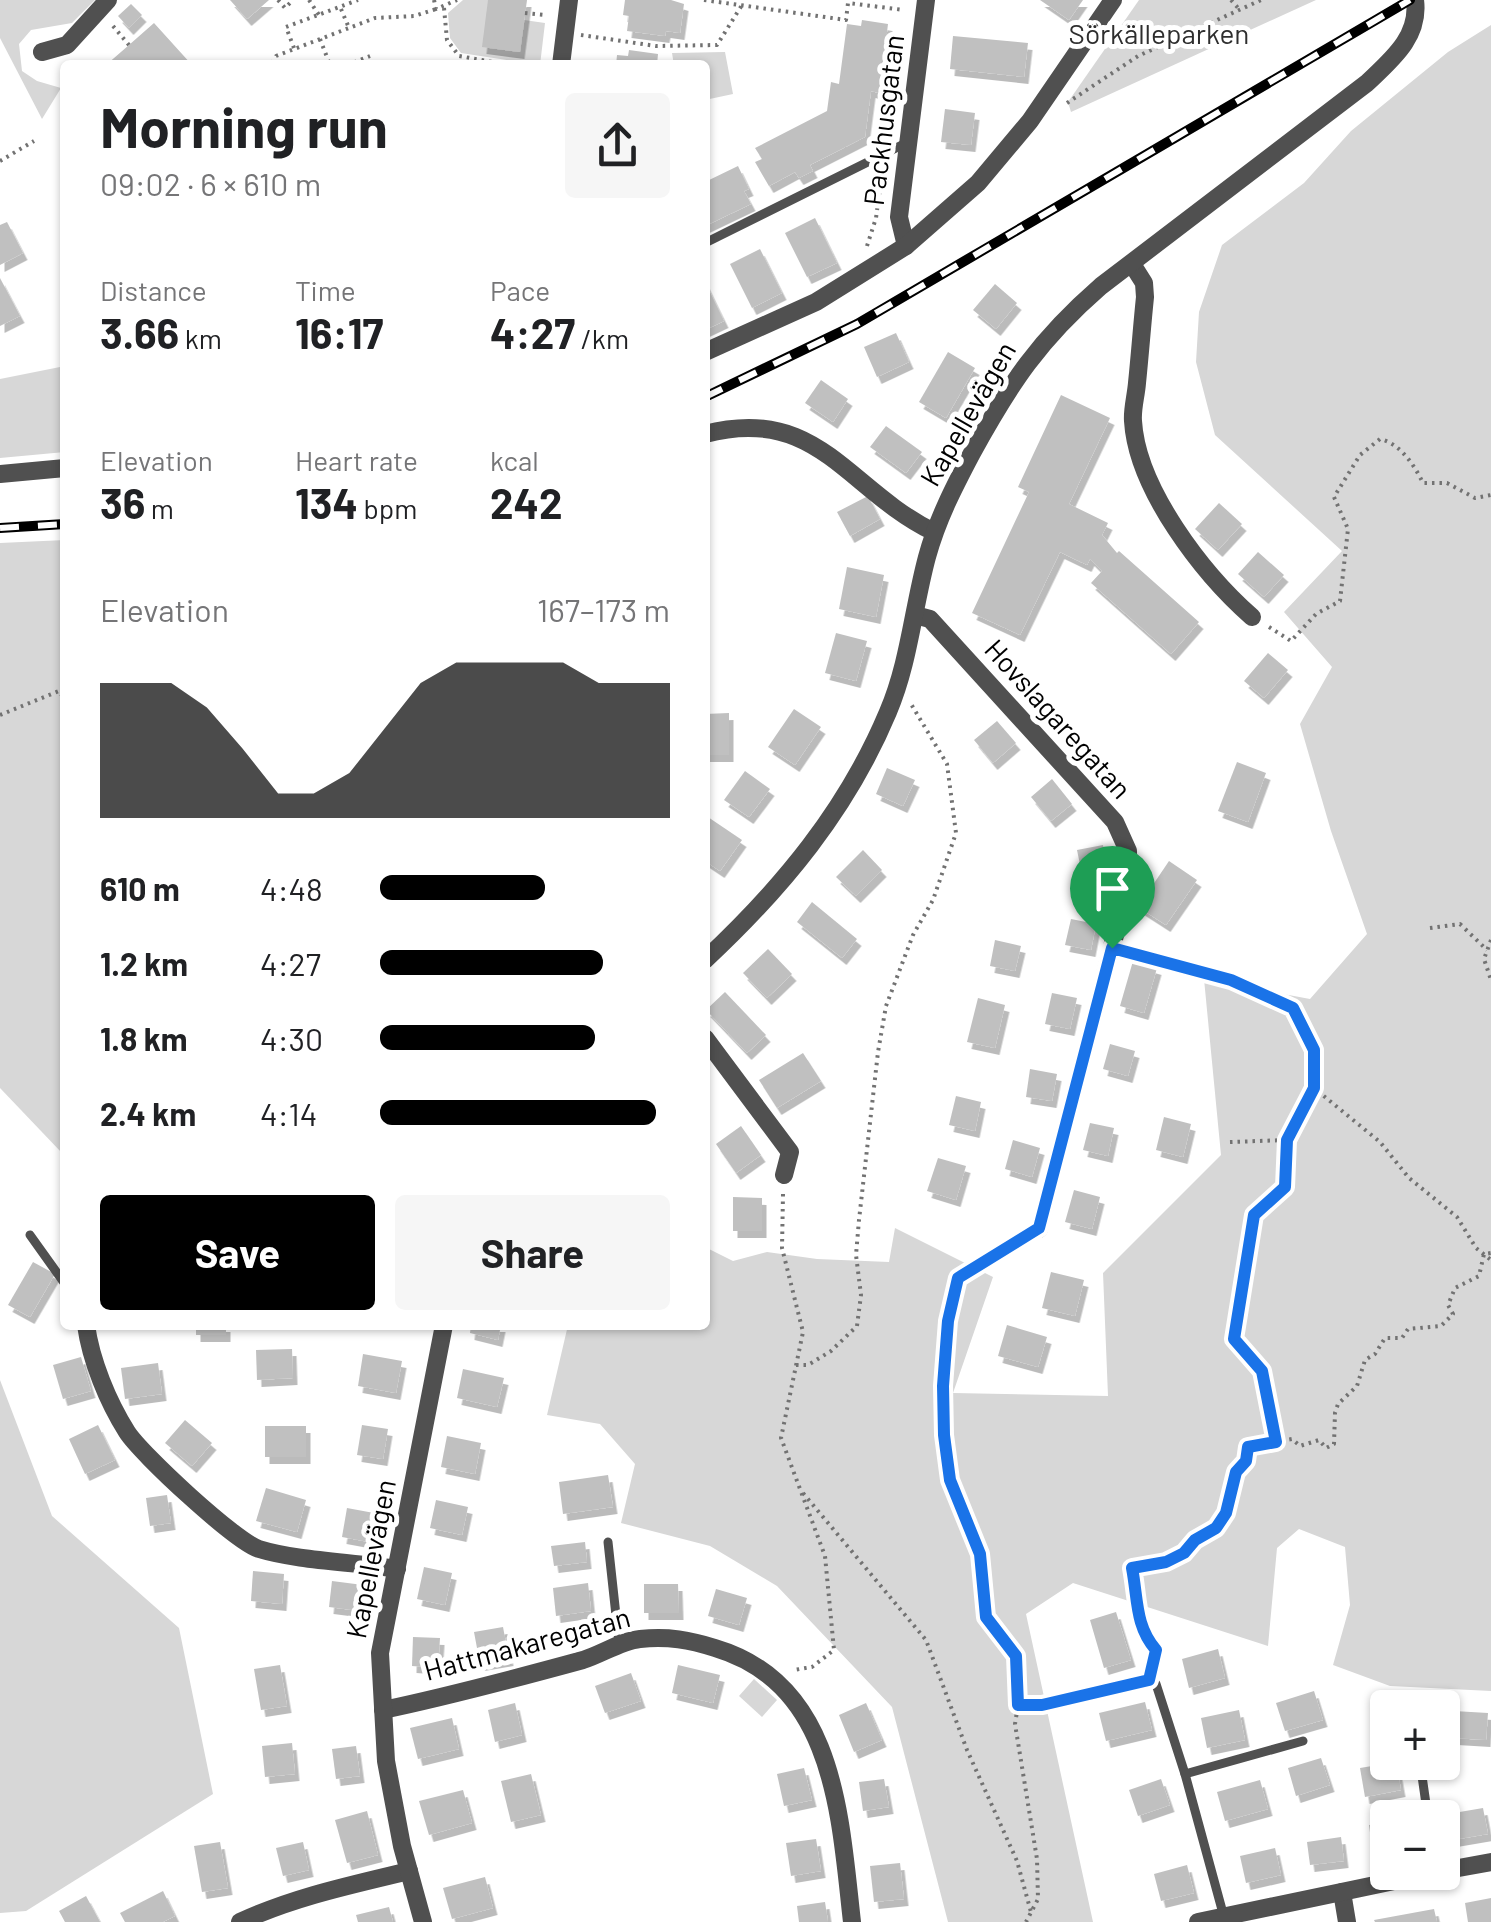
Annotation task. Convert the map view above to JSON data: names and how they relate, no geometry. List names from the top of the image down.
{
  "streets": {
    "street": [
      "Packhusgatan",
      "Kapellevägen",
      "Hovslagaregatan",
      "Hattmakaregatan"
    ]
  },
  "crossings": [
    ["Kapellevägen", "Hovslagaregatan"],
    ["Kapellevägen", "Hattmakaregatan"]
  ],
  "parks": ["Sörkälleparken"],
  "page": {
    "heading": ["Morning run", "09:02 · 6 × 610 m"],
    "stats": [
      ["Distance", "3.66 km"],
      ["Time", "16:17"],
      ["Pace", "4:27 /km"],
      ["Elevation", "36 m"],
      ["Heart rate", "134 bpm"],
      ["kcal", "242"]
    ],
    "chart": ["Elevation", "167–173 m"],
    "list": [
      {
        "name": "610 m",
        "note": "4:48"
      },
      {
        "name": "1.2 km",
        "note": "4:27"
      },
      {
        "name": "1.8 km",
        "note": "4:30"
      },
      {
        "name": "2.4 km",
        "note": "4:14"
      }
    ],
    "buttons": ["Save", "Share"],
    "map_buttons": ["+", "−"]
  }
}
